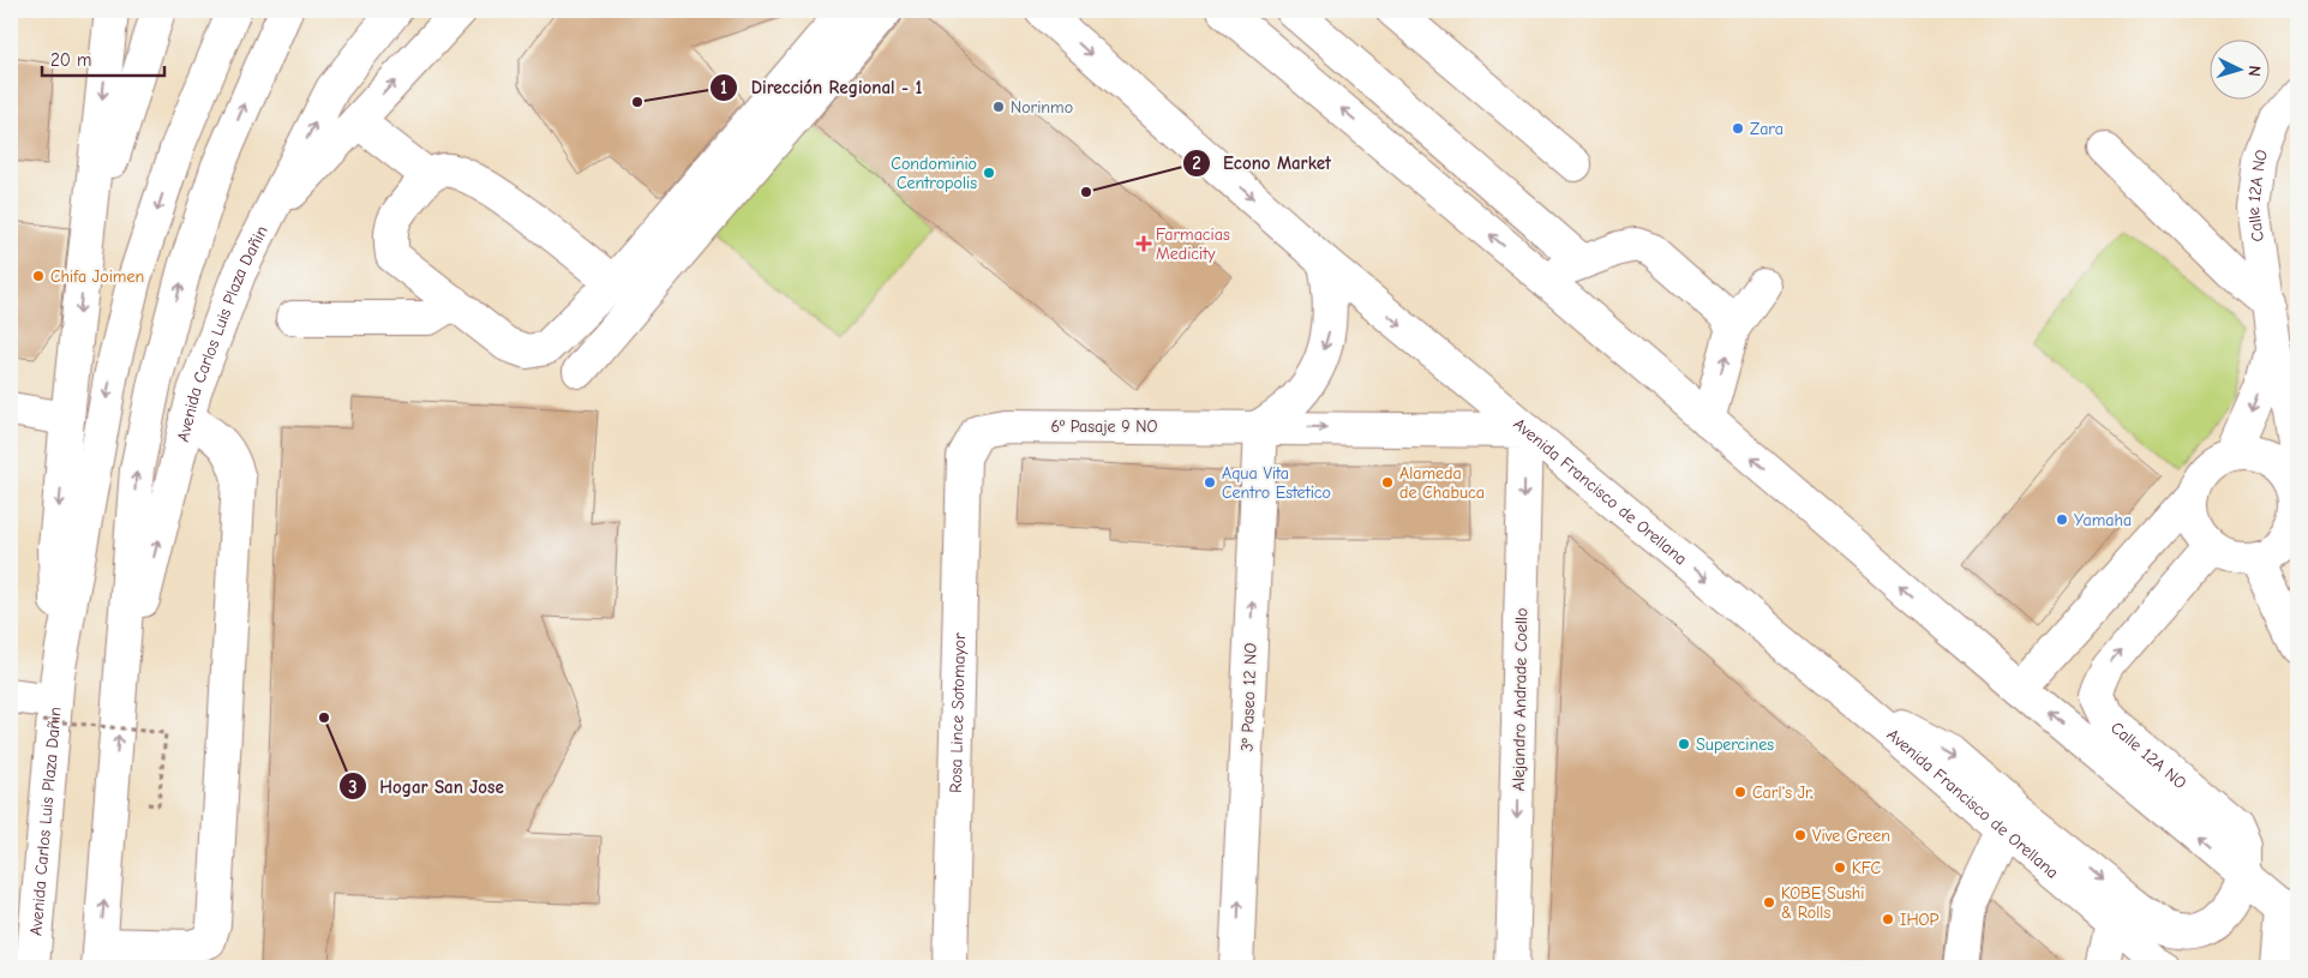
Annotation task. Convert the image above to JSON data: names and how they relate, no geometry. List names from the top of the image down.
{
  "streets": {
    "main road": [
      "Calle 12A NO",
      "Avenida Carlos Luis Plaza Dañin",
      "6º Pasaje 9 NO",
      "Avenida Francisco de Orellana",
      "3º Paseo 12 NO",
      "Alejandro Andrade Coello",
      "Rosa Lince Sotomayor"
    ]
  },
  "crossings": [
    ["6º Pasaje 9 NO", "Avenida Francisco de Orellana"],
    ["6º Pasaje 9 NO", "3º Paseo 12 NO"],
    ["6º Pasaje 9 NO", "Alejandro Andrade Coello"],
    ["6º Pasaje 9 NO", "Rosa Lince Sotomayor"],
    ["Avenida Francisco de Orellana", "Alejandro Andrade Coello"]
  ],
  "one_way": ["6º Pasaje 9 NO", "3º Paseo 12 NO", "Alejandro Andrade Coello"],
  "places": {
    "other": [
      "Dirección Regional - 1",
      "Norinmo",
      "Zara",
      "Condominio Centropolis",
      "Econo Market",
      "Chifa Joimen",
      "Aqua Vita Centro Estetico",
      "Alameda de Chabuca",
      "Yamaha",
      "Hogar San Jose",
      "Supercines",
      "Carl's Jr.",
      "Vive Green",
      "KFC",
      "KOBE Sushi & Rolls",
      "IHOP"
    ],
    "health": ["Farmacias Medicity"]
  },
  "scale_bar": "20 m",
  "north": "right"
}
